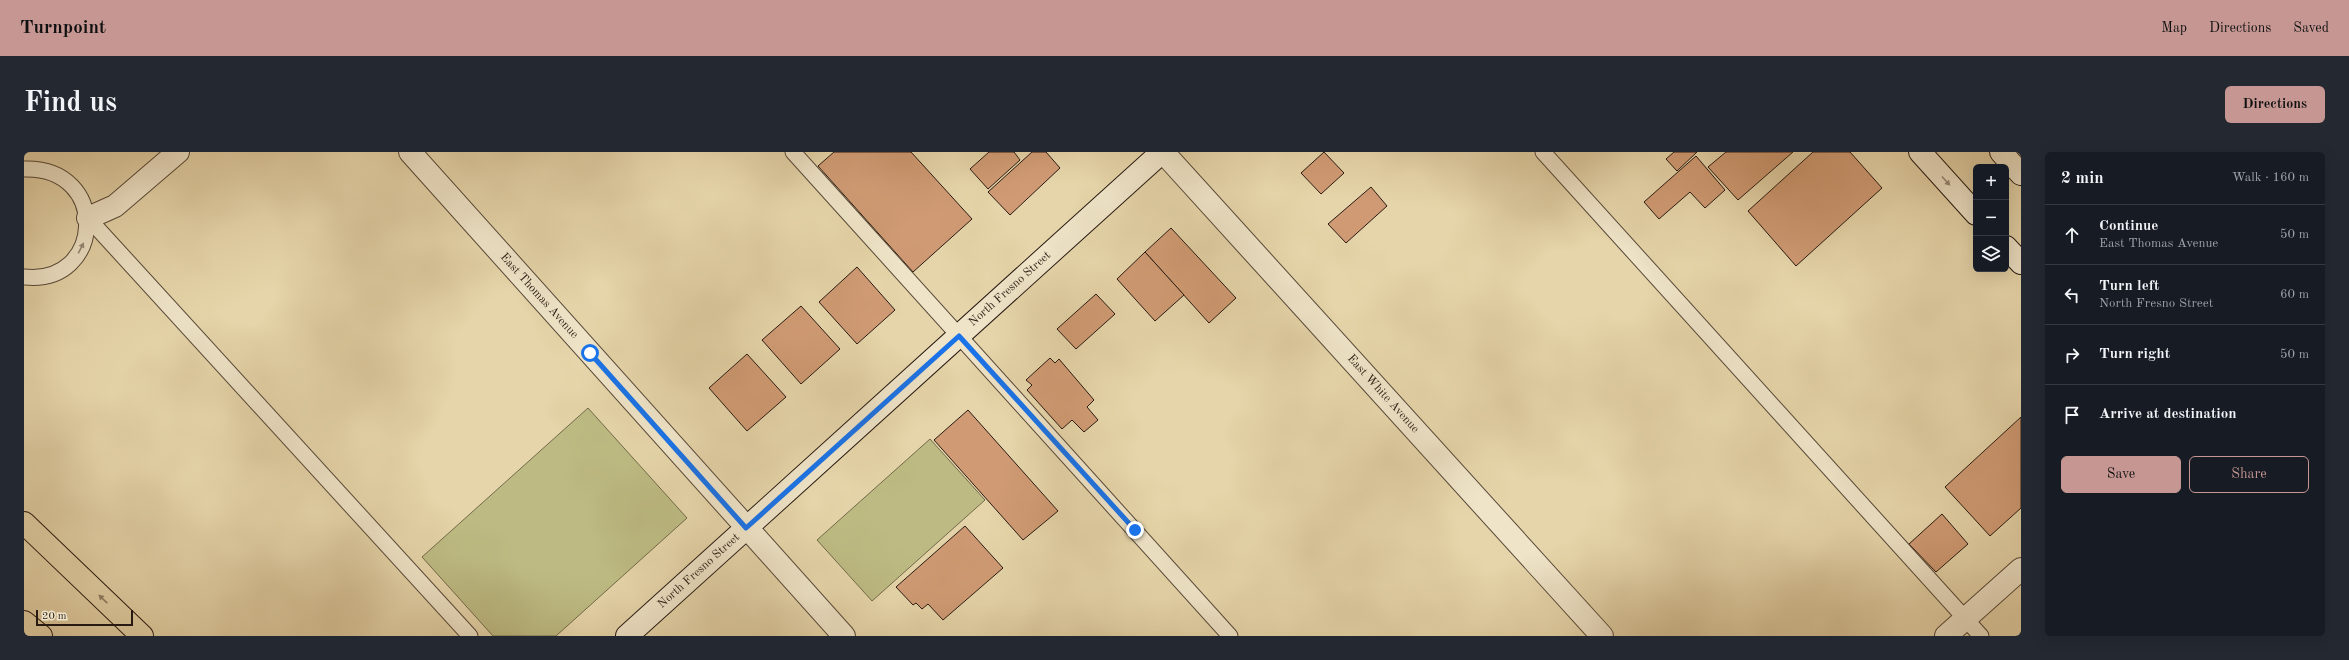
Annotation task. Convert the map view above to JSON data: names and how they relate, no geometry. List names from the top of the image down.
{
  "streets": {
    "street": ["North Fresno Street", "East Thomas Avenue", "East White Avenue"]
  },
  "crossings": [
    ["North Fresno Street", "East Thomas Avenue"],
    ["North Fresno Street", "East White Avenue"]
  ],
  "scale_bar": "20 m",
  "page": {
    "header": "Turnpoint",
    "nav": ["Map", "Directions", "Saved"],
    "buttons": [
      "Directions",
      ["Save", "Share"]
    ],
    "title": "Find us",
    "heading": ["2 min", "Walk · 160 m"],
    "map_buttons": ["+", "−"],
    "list": [
      ["Continue", "East Thomas Avenue", "50 m"],
      ["Turn left", "North Fresno Street", "60 m"],
      ["Turn right", "50 m"],
      "Arrive at destination"
    ],
    "scale": "20 m"
  }
}
